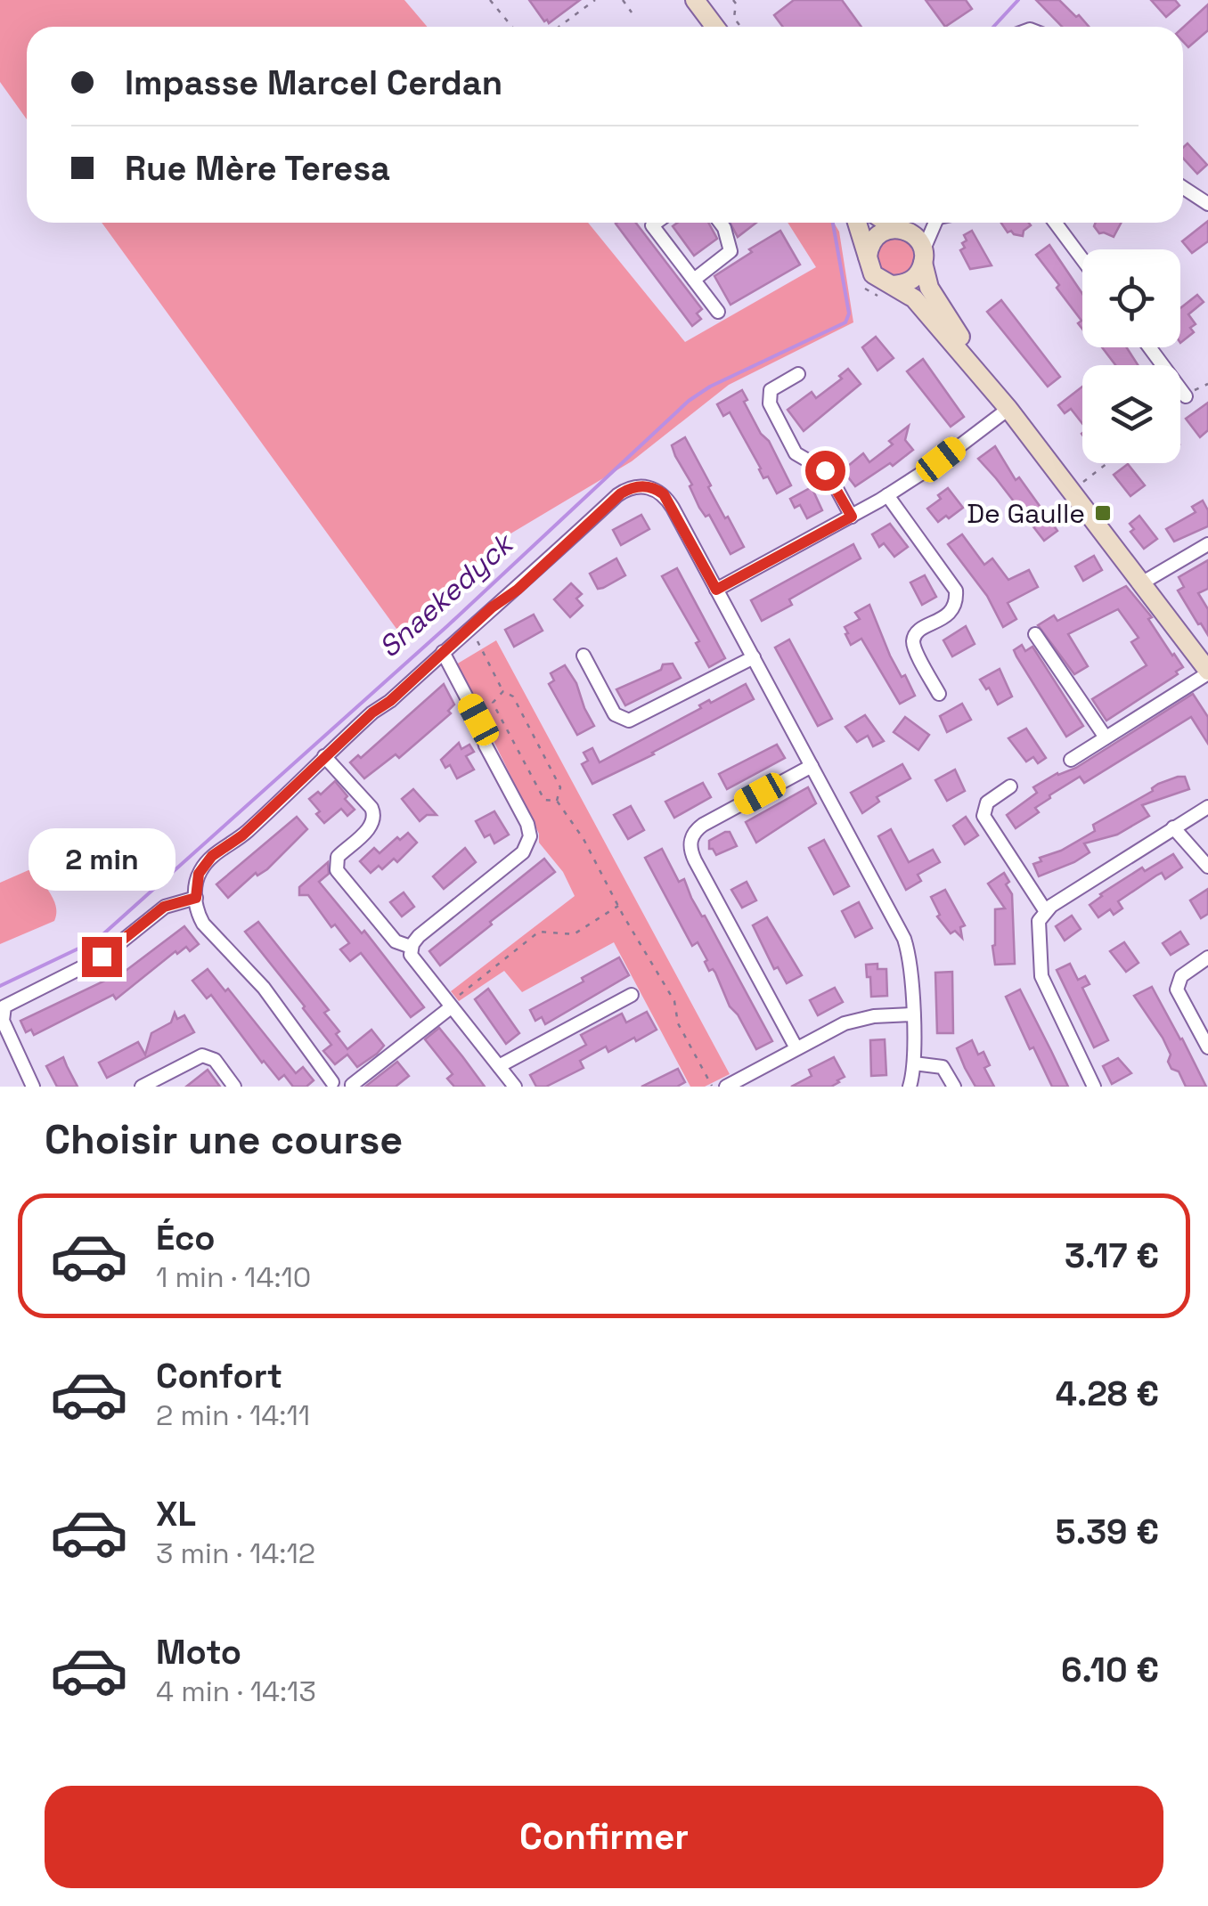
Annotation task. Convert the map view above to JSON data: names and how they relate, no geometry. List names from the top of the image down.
{
  "water": ["Snaekedyck"],
  "places": {
    "transit": ["De Gaulle"]
  },
  "page": {
    "banner": ["Impasse Marcel Cerdan", "Rue Mère Teresa"],
    "bubble": "2 min",
    "heading": "Choisir une course",
    "list": [
      {
        "name": "Éco",
        "note": "1 min · 14:10",
        "value": "3.17 €"
      },
      {
        "name": "Confort",
        "note": "2 min · 14:11",
        "value": "4.28 €"
      },
      {
        "name": "XL",
        "note": "3 min · 14:12",
        "value": "5.39 €"
      },
      {
        "name": "Moto",
        "note": "4 min · 14:13",
        "value": "6.10 €"
      }
    ],
    "buttons": "Confirmer"
  }
}
